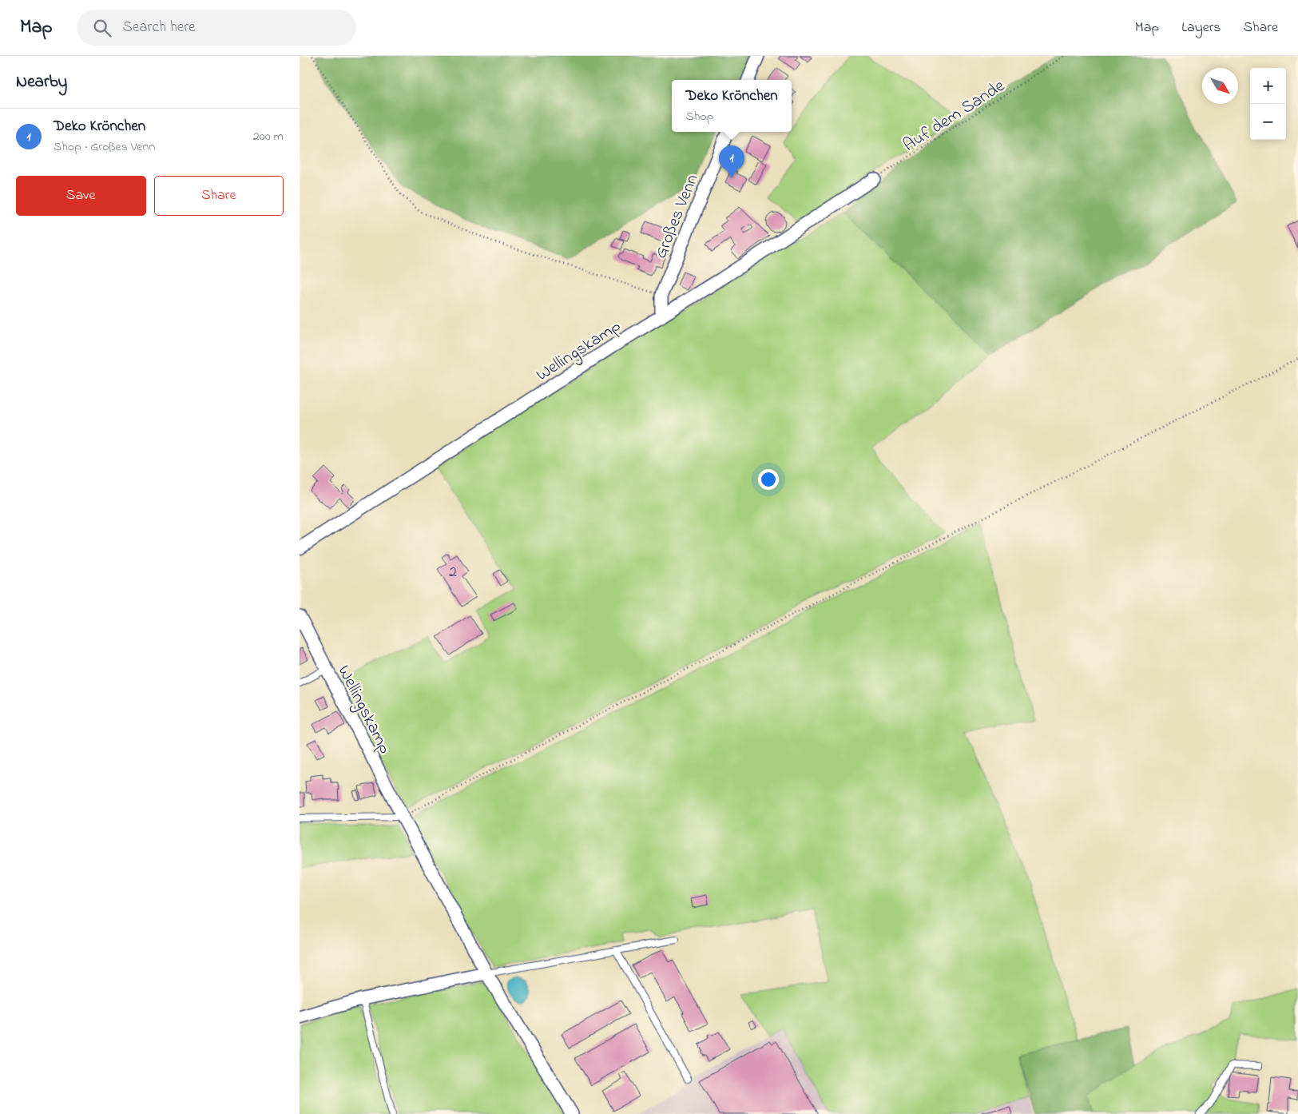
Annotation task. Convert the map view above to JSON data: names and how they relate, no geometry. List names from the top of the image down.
{
  "streets": {
    "street": ["Großes Venn", "Wellingskamp"],
    "path": ["Auf dem Sande"]
  },
  "crossings": [
    ["Auf dem Sande", "Wellingskamp"],
    ["Großes Venn", "Wellingskamp"]
  ],
  "house_numbers": ["2"],
  "north": "bottom right",
  "page": {
    "header": "Map",
    "search": "Search here",
    "nav": ["Map", "Layers", "Share"],
    "heading": "Nearby",
    "map_buttons": ["+", "−"],
    "popup": ["Deko Krönchen", "Shop"],
    "list": [
      {
        "mark": "1",
        "name": "Deko Krönchen",
        "note": "Shop · Großes Venn",
        "value": "200 m"
      }
    ],
    "pins": "1",
    "buttons": ["Save", "Share"]
  }
}
